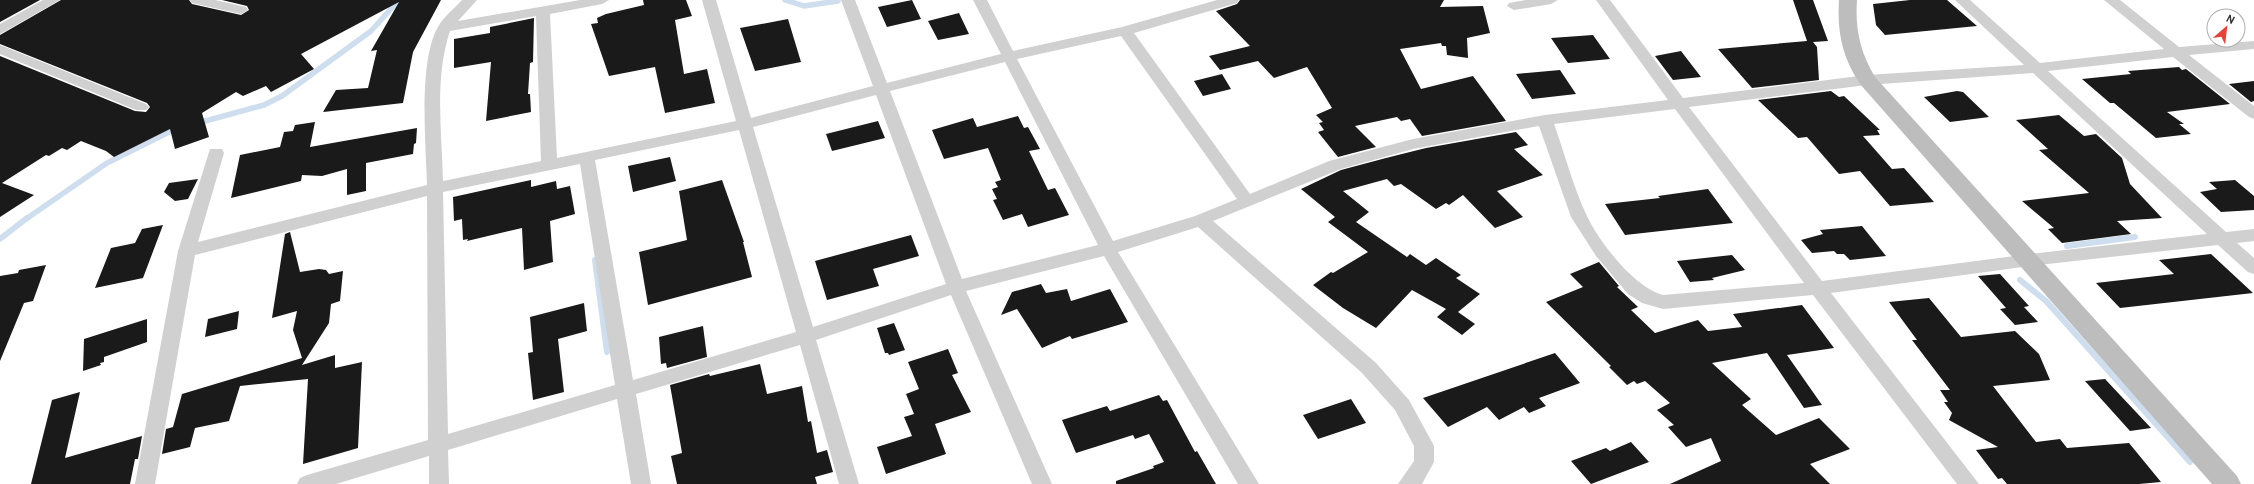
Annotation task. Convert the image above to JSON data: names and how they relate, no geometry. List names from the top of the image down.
{
  "north": "top right"
}
